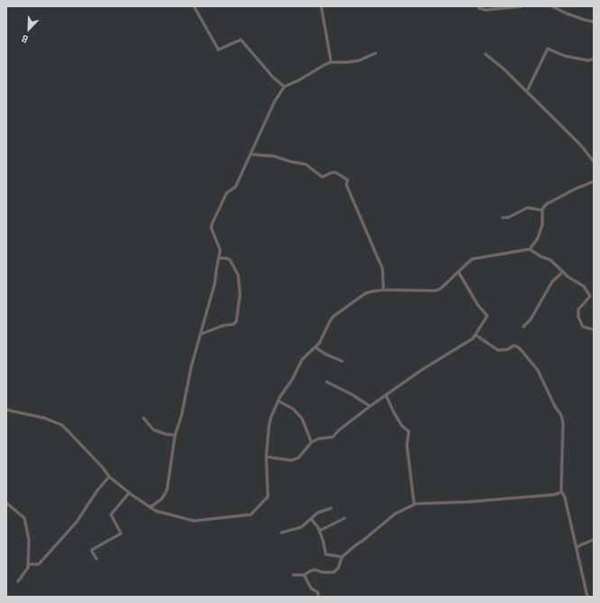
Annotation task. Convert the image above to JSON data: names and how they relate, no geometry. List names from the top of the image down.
{
  "north": "bottom left"
}
